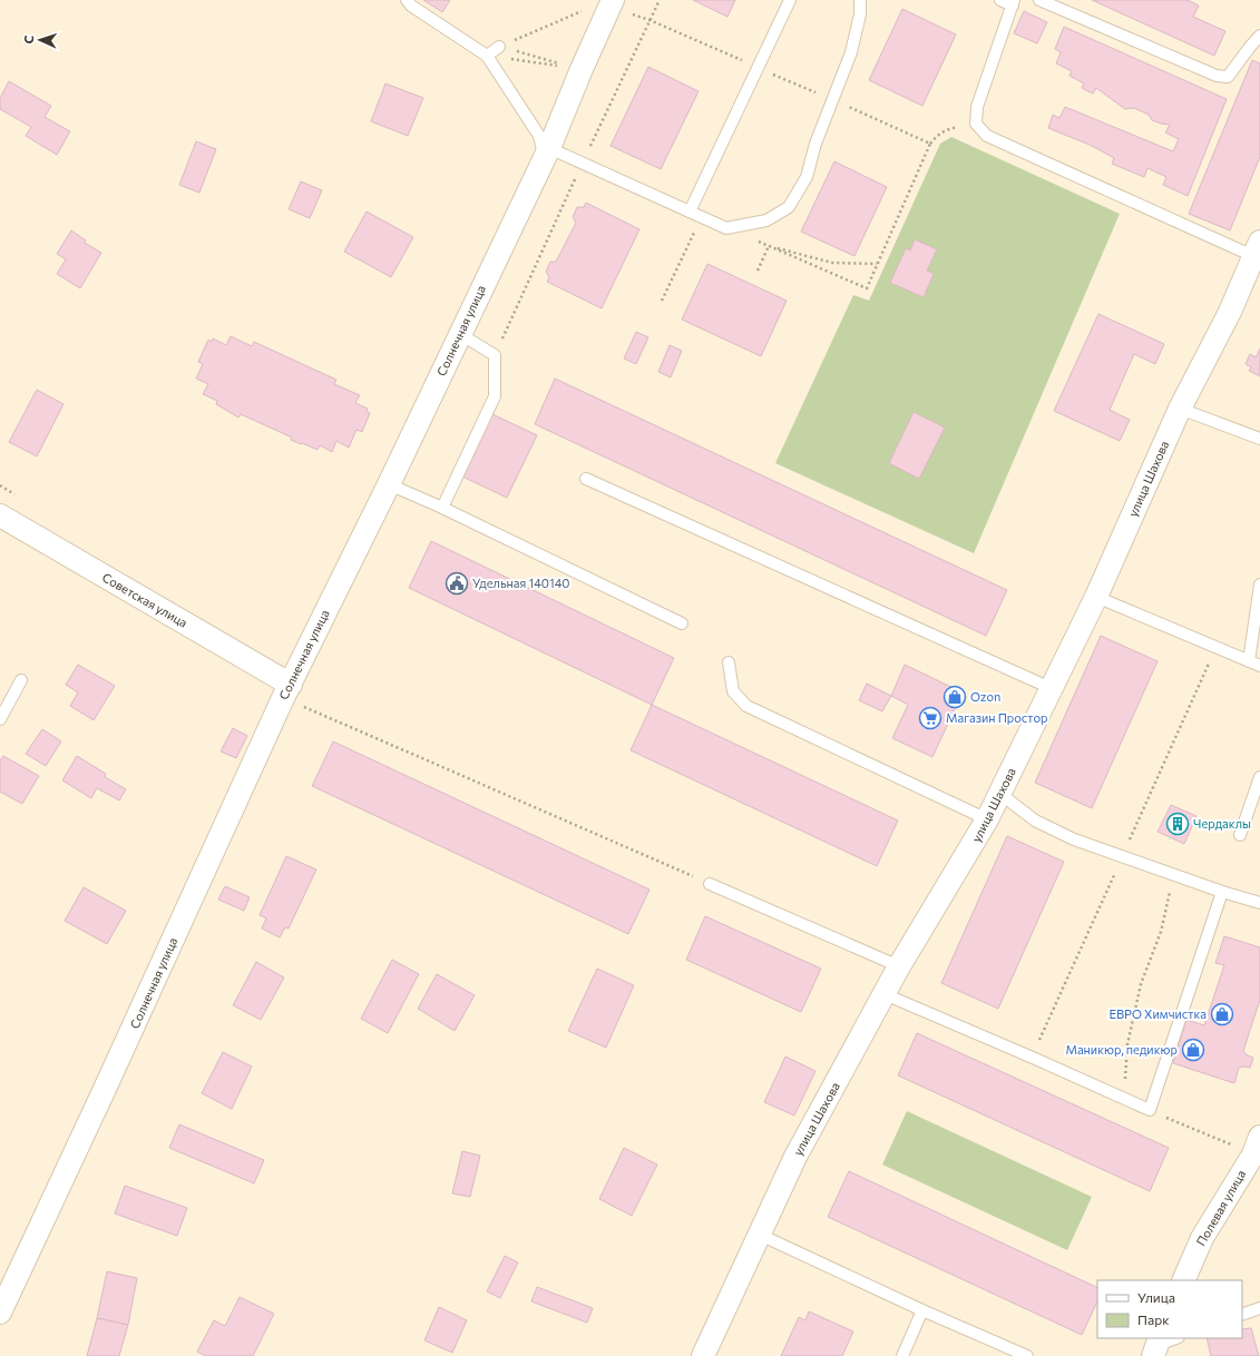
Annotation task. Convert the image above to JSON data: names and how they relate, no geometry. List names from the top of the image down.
{
  "streets": {
    "street": [
      "Солнечная улица",
      "улица Шахова",
      "Советская улица",
      "Полевая улица"
    ]
  },
  "crossings": [
    ["Солнечная улица", "Советская улица"]
  ],
  "places": {
    "public building": ["Удельная 140140"],
    "shop": ["Ozon", "ЕВРО Химчистка", "Маникюр, педикюр"],
    "supermarket": ["Магазин Простор"],
    "building": ["Чердаклы"]
  },
  "legend": ["Улица", "Парк"],
  "north": "left"
}
